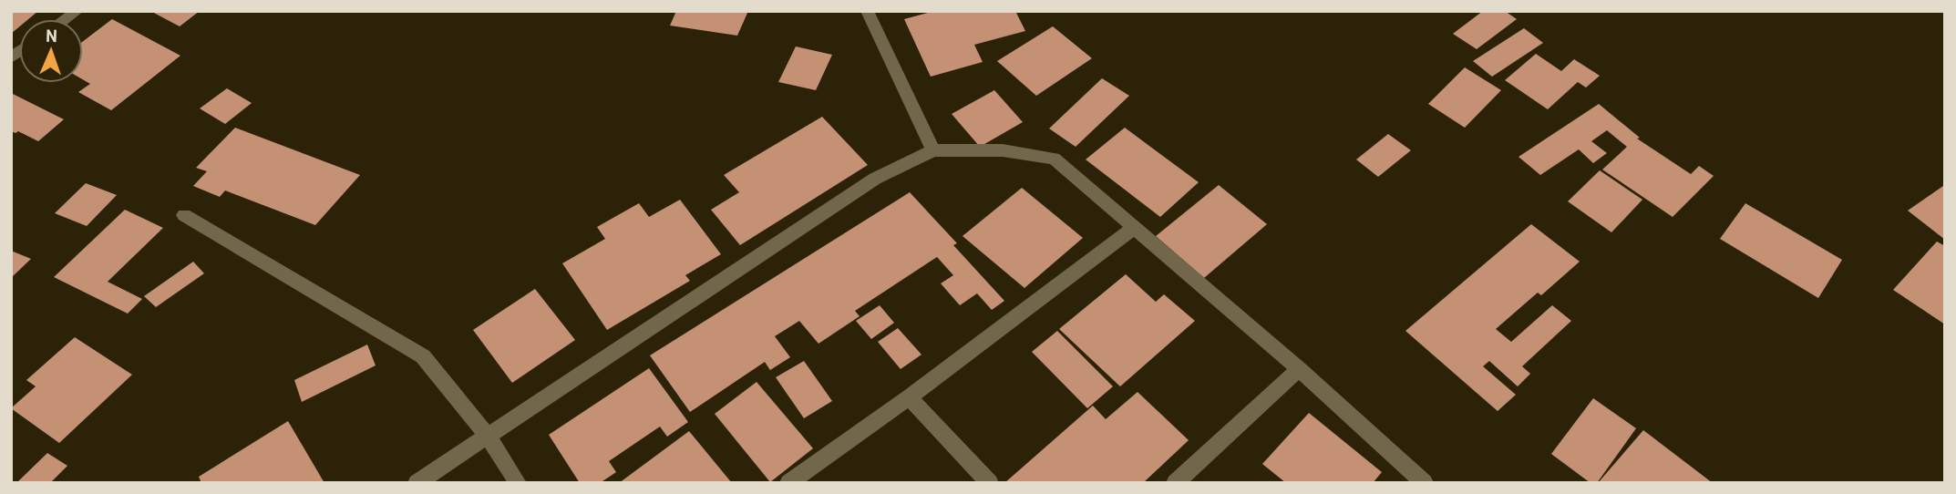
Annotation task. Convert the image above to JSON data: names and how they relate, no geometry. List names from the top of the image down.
{
  "north": "top"
}
